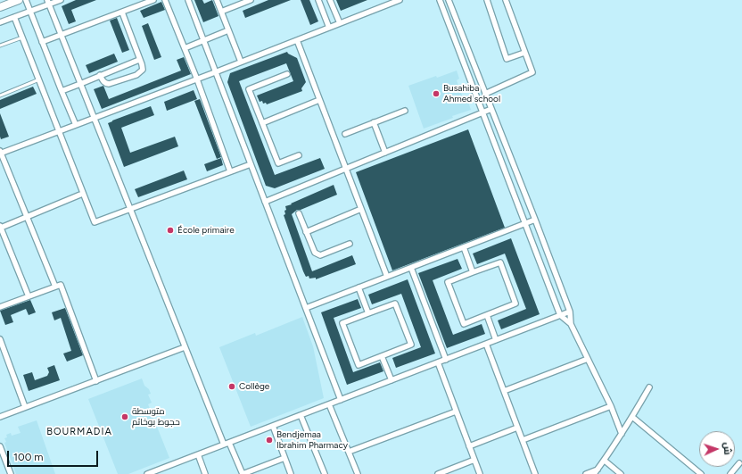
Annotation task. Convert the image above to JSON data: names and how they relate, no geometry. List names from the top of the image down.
{
  "districts": ["BOURMADIA"],
  "places": [
    "Busahiba Ahmed school",
    "École primaire",
    "Collège",
    "متوسطة حجوط بوخاتم",
    "Bendjemaa Ibrahim Pharmacy"
  ],
  "scale_bar": "100 m",
  "north": "right"
}
